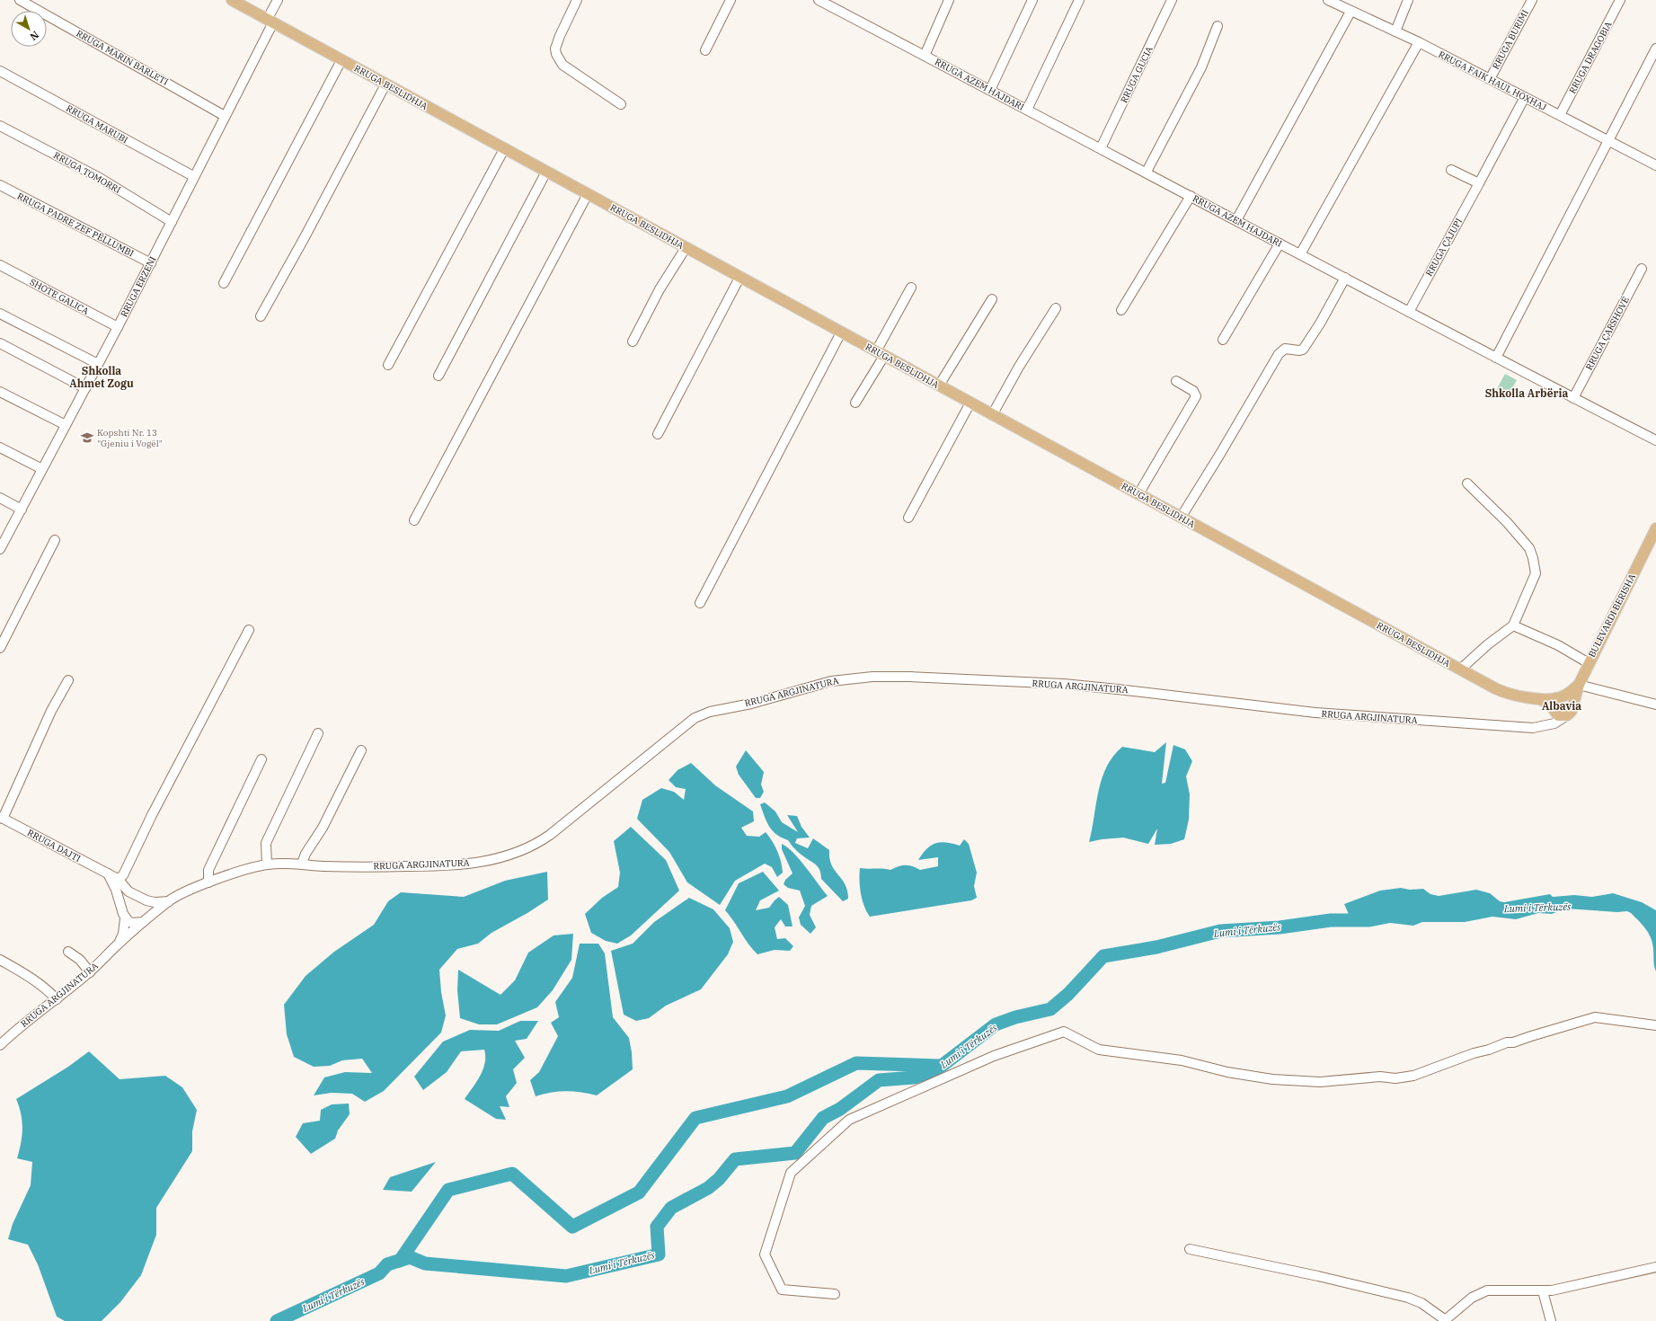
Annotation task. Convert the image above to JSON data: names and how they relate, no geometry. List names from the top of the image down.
{
  "streets": {
    "main road": ["RRUGA BESLIDHJA", "BULEVARDI BERISHA"],
    "street": [
      "RRUGA BURIMI",
      "RRUGA MARIN BARLETI",
      "RRUGA DRAGOBIA",
      "RRUGA GUCIA",
      "RRUGA FAIK HAUL HOXHAJ",
      "RRUGA AZEM HAJDARI",
      "RRUGA MARUBI",
      "RRUGA TOMORRI",
      "RRUGA PADRE ZEF PËLLUMBI",
      "RRUGA ÇAJUPI",
      "RRUGA ERZENI",
      "SHOTE GALICA",
      "RRUGA ÇARSHOVË",
      "RRUGA ARGJINATURA",
      "RRUGA DAJTI"
    ]
  },
  "crossings": [
    ["RRUGA BURIMI", "RRUGA FAIK HAUL HOXHAJ"],
    ["RRUGA MARIN BARLETI", "RRUGA ERZENI"],
    ["RRUGA DRAGOBIA", "RRUGA FAIK HAUL HOXHAJ"],
    ["RRUGA GUCIA", "RRUGA AZEM HAJDARI"],
    ["RRUGA FAIK HAUL HOXHAJ", "RRUGA ÇAJUPI"],
    ["RRUGA AZEM HAJDARI", "RRUGA ÇAJUPI"],
    ["RRUGA AZEM HAJDARI", "RRUGA ÇARSHOVË"],
    ["RRUGA BESLIDHJA", "RRUGA ERZENI"],
    ["RRUGA BESLIDHJA", "BULEVARDI BERISHA"],
    ["RRUGA BESLIDHJA", "RRUGA ARGJINATURA"],
    ["RRUGA MARUBI", "RRUGA ERZENI"],
    ["RRUGA TOMORRI", "RRUGA ERZENI"],
    ["RRUGA PADRE ZEF PËLLUMBI", "RRUGA ERZENI"],
    ["RRUGA ERZENI", "SHOTE GALICA"],
    ["BULEVARDI BERISHA", "RRUGA ARGJINATURA"],
    ["RRUGA ARGJINATURA", "RRUGA DAJTI"]
  ],
  "districts": ["Shkolla Ahmet Zogu", "Shkolla Arbëria", "Albavia"],
  "water": ["Lumi i Tërkuzës"],
  "places": {
    "school or university": ["Kopshti Nr. 13 \"Gjeniu i Vogël\""]
  },
  "north": "bottom right"
}
